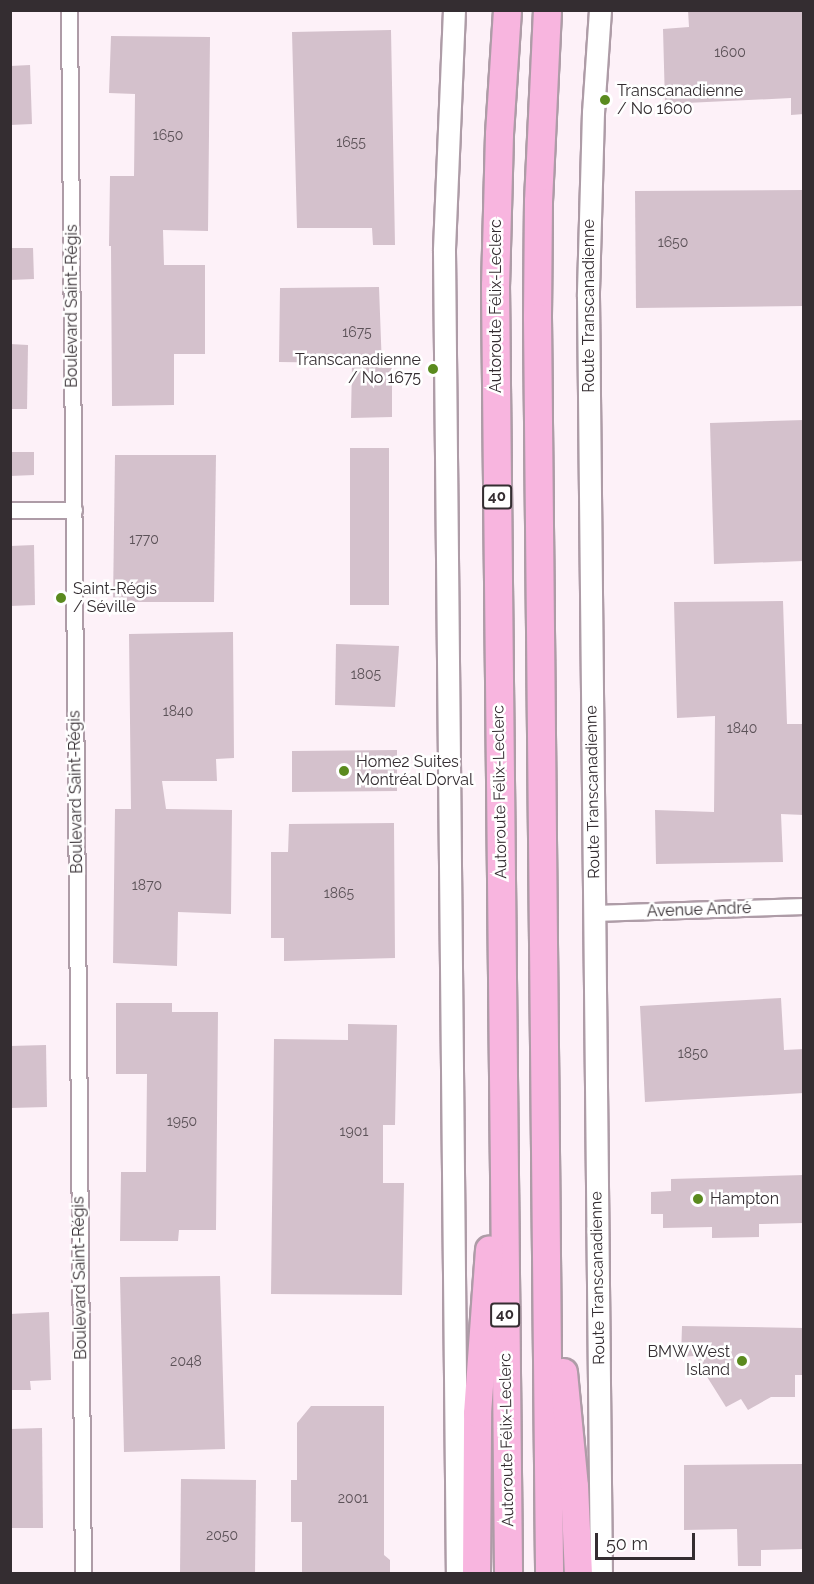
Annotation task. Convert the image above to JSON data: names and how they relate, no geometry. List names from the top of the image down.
{
  "streets": {
    "highway": ["Autoroute Félix-Leclerc", "40"],
    "main road": ["Route Transcanadienne"],
    "street": ["Boulevard Saint-Régis", "Avenue André"]
  },
  "crossings": [
    ["Route Transcanadienne", "Avenue André"]
  ],
  "places": [
    "Transcanadienne / No 1600",
    "Transcanadienne / No 1675",
    "Saint-Régis / Séville",
    "Home2 Suites Montréal Dorval",
    "Hampton",
    "BMW West Island"
  ],
  "house_numbers": [
    "1600",
    "1650",
    "1655",
    "1650",
    "1675",
    "1770",
    "1805",
    "1840",
    "1840",
    "1870",
    "1865",
    "1850",
    "1950",
    "1901",
    "2048",
    "2001",
    "2050"
  ],
  "scale_bar": "50 m"
}
